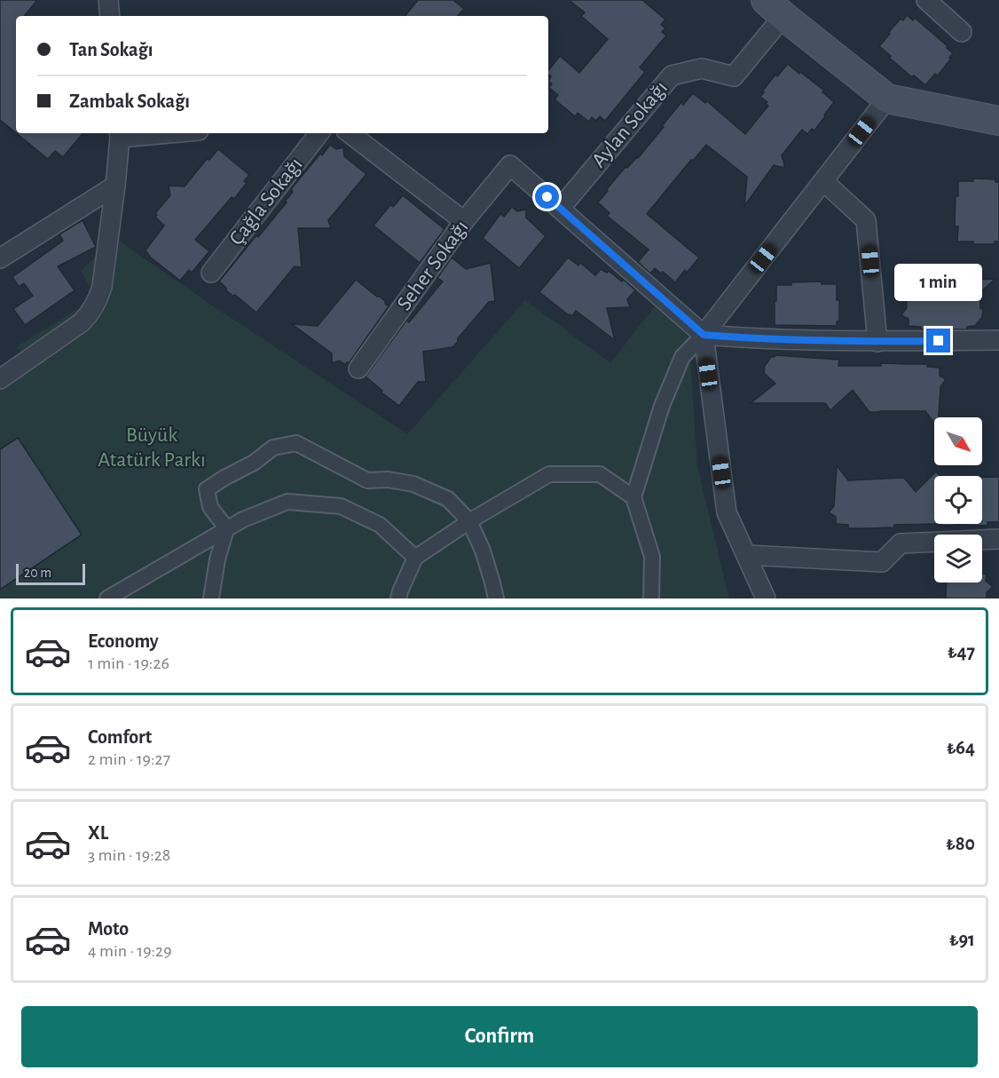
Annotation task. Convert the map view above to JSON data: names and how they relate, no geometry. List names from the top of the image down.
{
  "streets": {
    "street": ["Aylan Sokağı", "Çağla Sokağı", "Seher Sokağı"]
  },
  "crossings": [
    ["Aylan Sokağı", "Seher Sokağı"]
  ],
  "parks": ["Büyük Atatürk Parkı"],
  "scale_bar": "20 m",
  "north": "bottom right",
  "page": {
    "banner": ["Tan Sokağı", "Zambak Sokağı"],
    "bubble": "1 min",
    "scale": "20 m",
    "list": [
      {
        "name": "Economy",
        "note": "1 min · 19:26",
        "value": "₺47"
      },
      {
        "name": "Comfort",
        "note": "2 min · 19:27",
        "value": "₺64"
      },
      {
        "name": "XL",
        "note": "3 min · 19:28",
        "value": "₺80"
      },
      {
        "name": "Moto",
        "note": "4 min · 19:29",
        "value": "₺91"
      }
    ],
    "buttons": "Confirm"
  }
}
